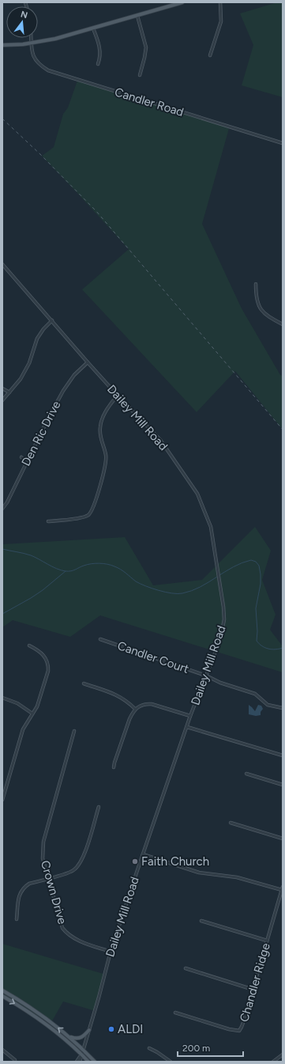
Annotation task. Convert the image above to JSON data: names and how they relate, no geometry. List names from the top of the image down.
{
  "streets": {
    "street": [
      "Candler Road",
      "Dailey Mill Road",
      "Den Ric Drive",
      "Candler Court",
      "Crown Drive",
      "Chandler Ridge"
    ]
  },
  "crossings": [
    ["Dailey Mill Road", "Den Ric Drive"],
    ["Dailey Mill Road", "Candler Court"],
    ["Dailey Mill Road", "Crown Drive"]
  ],
  "places": ["Faith Church", "ALDI"],
  "scale_bar": "200 m",
  "north": "top"
}
